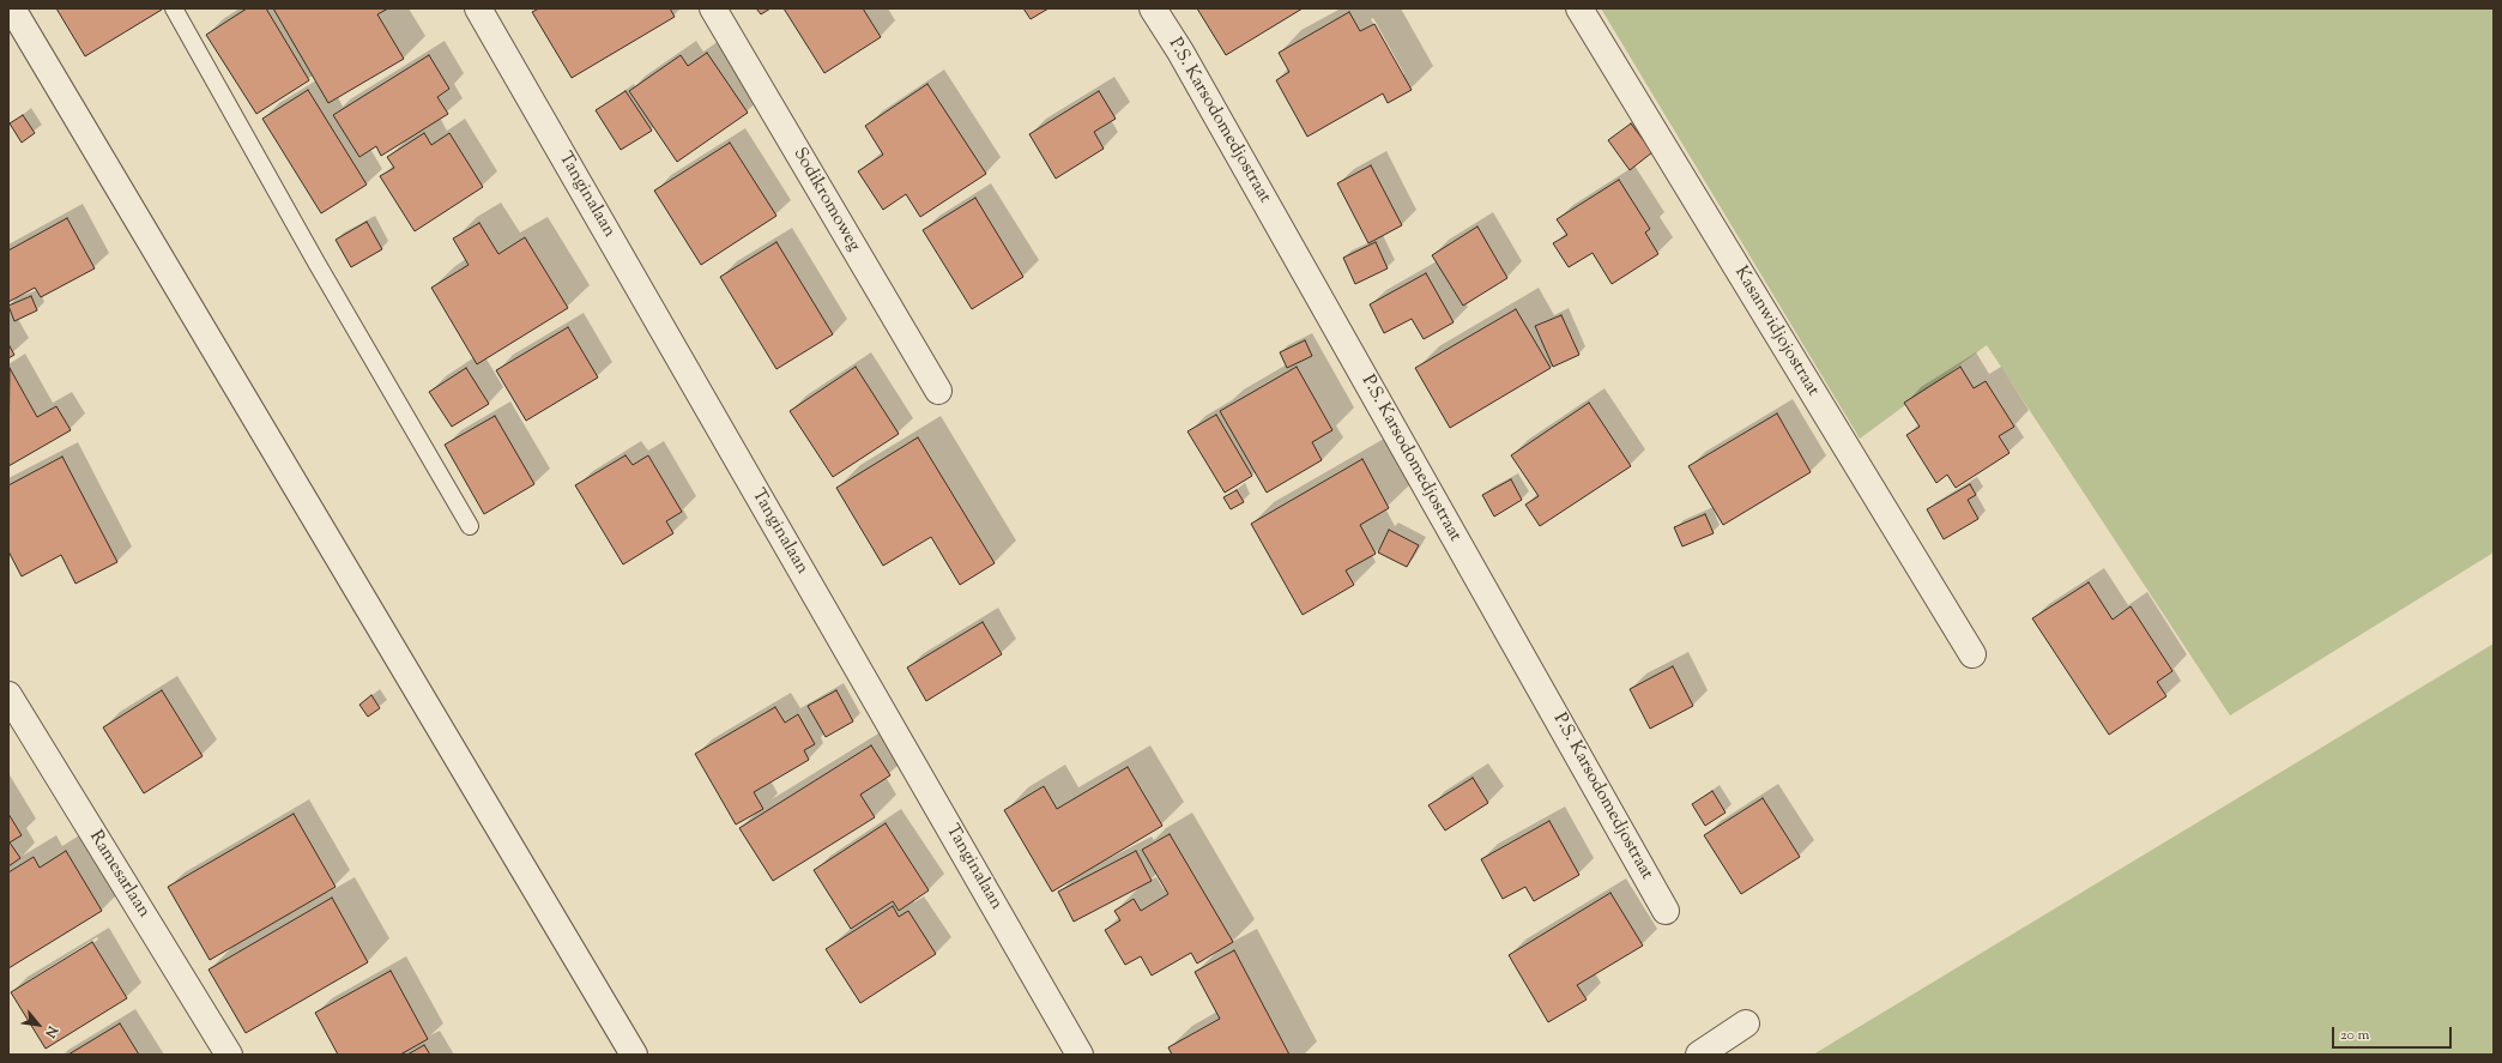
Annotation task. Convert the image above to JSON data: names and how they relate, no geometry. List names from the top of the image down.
{
  "streets": {
    "street": [
      "P.S. Karsodomedjostraat",
      "Tanginalaan",
      "Sodikromoweg",
      "Kasanwidjojostraat",
      "Ramesarlaan"
    ]
  },
  "scale_bar": "20 m",
  "north": "bottom right"
}
